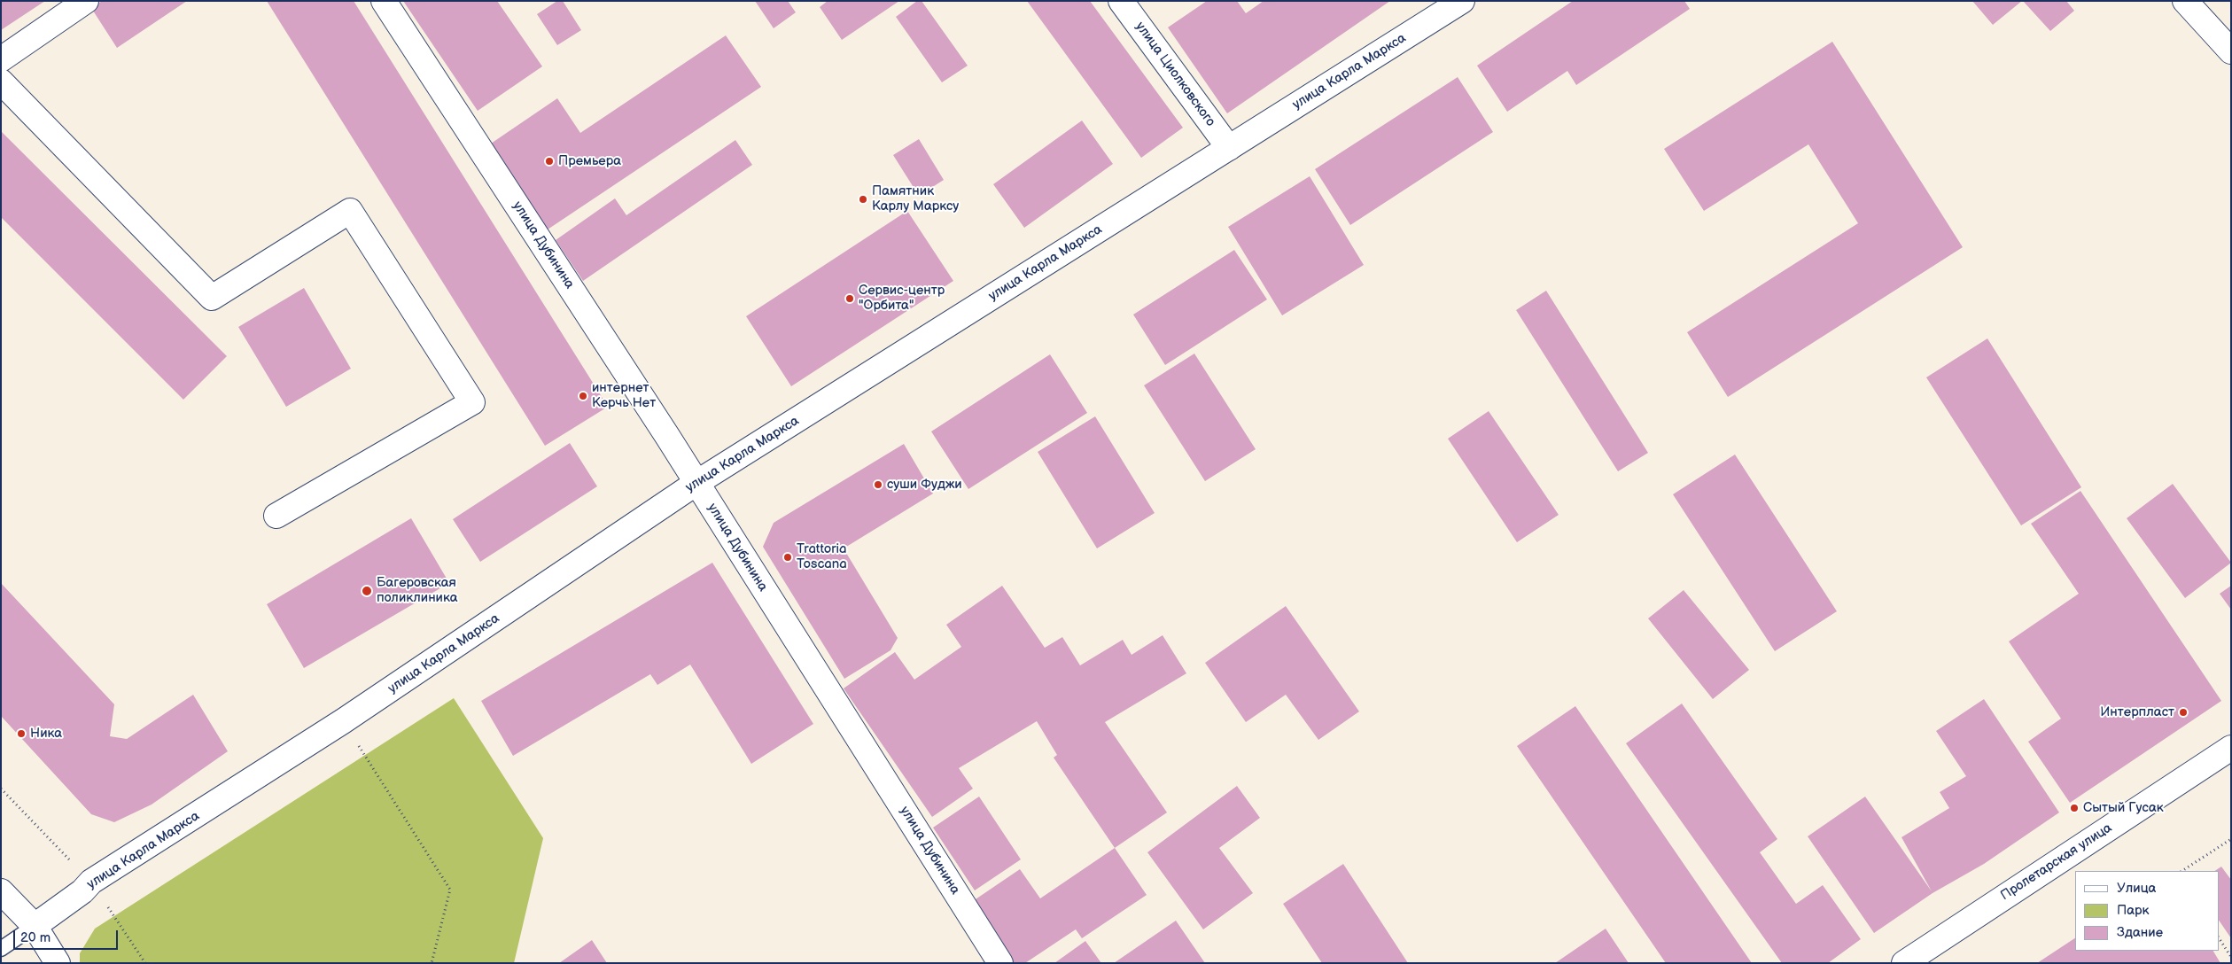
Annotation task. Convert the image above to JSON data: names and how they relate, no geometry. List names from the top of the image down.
{
  "streets": {
    "street": [
      "улица Карла Маркса",
      "улица Циолковского",
      "улица Дубинина",
      "Пролетарская улица"
    ]
  },
  "crossings": [
    ["улица Карла Маркса", "улица Циолковского"],
    ["улица Карла Маркса", "улица Дубинина"]
  ],
  "places": [
    "Премьера",
    "Памятник Карлу Марксу",
    "Сервис-центр \"Орбита\"",
    "интернет Керчь Нет",
    "суши Фуджи",
    "Trattoria Toscana",
    "Багеровская поликлиника",
    "Интерпласт",
    "Ника",
    "Сытый Гусак"
  ],
  "legend": ["Улица", "Парк", "Здание"],
  "scale_bar": "20 m"
}
